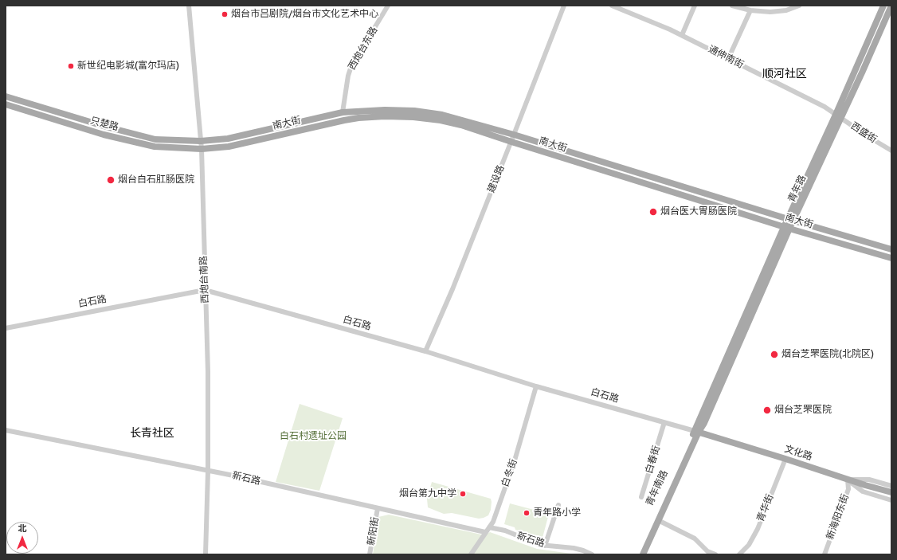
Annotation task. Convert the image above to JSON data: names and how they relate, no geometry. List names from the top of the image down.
{
  "streets": {
    "main road": [
      "南大街",
      "只楚路",
      "青年路",
      "文化路",
      "青年南路"
    ],
    "street": [
      "西炮台东路",
      "通伸南街",
      "西盛街",
      "建设路",
      "西炮台南路",
      "白石路",
      "白春街",
      "白冬街",
      "新石路",
      "青华街",
      "新海阳东街",
      "新阳街"
    ]
  },
  "crossings": [
    ["西炮台东路", "南大街"],
    ["通伸南街", "西盛街"],
    ["通伸南街", "青年路"],
    ["南大街", "只楚路"],
    ["南大街", "建设路"],
    ["南大街", "青年路"],
    ["南大街", "西炮台南路"],
    ["只楚路", "西炮台南路"],
    ["西盛街", "青年路"],
    ["建设路", "白石路"],
    ["青年路", "白石路"],
    ["青年路", "文化路"],
    ["青年路", "青年南路"],
    ["西炮台南路", "白石路"],
    ["西炮台南路", "新石路"],
    ["白石路", "文化路"],
    ["白石路", "白春街"],
    ["白石路", "白冬街"],
    ["白石路", "青年南路"],
    ["文化路", "青年南路"],
    ["文化路", "青华街"],
    ["文化路", "新海阳东街"],
    ["白冬街", "新石路"],
    ["新石路", "新阳街"]
  ],
  "districts": ["顺河社区", "长青社区"],
  "parks": ["白石村遗址公园"],
  "places": [
    "烟台市吕剧院/烟台市文化艺术中心",
    "新世纪电影城(富尔玛店)",
    "烟台白石肛肠医院",
    "烟台医大胃肠医院",
    "烟台芝罘医院(北院区)",
    "烟台芝罘医院",
    "烟台第九中学",
    "青年路小学"
  ],
  "north": "top"
}
